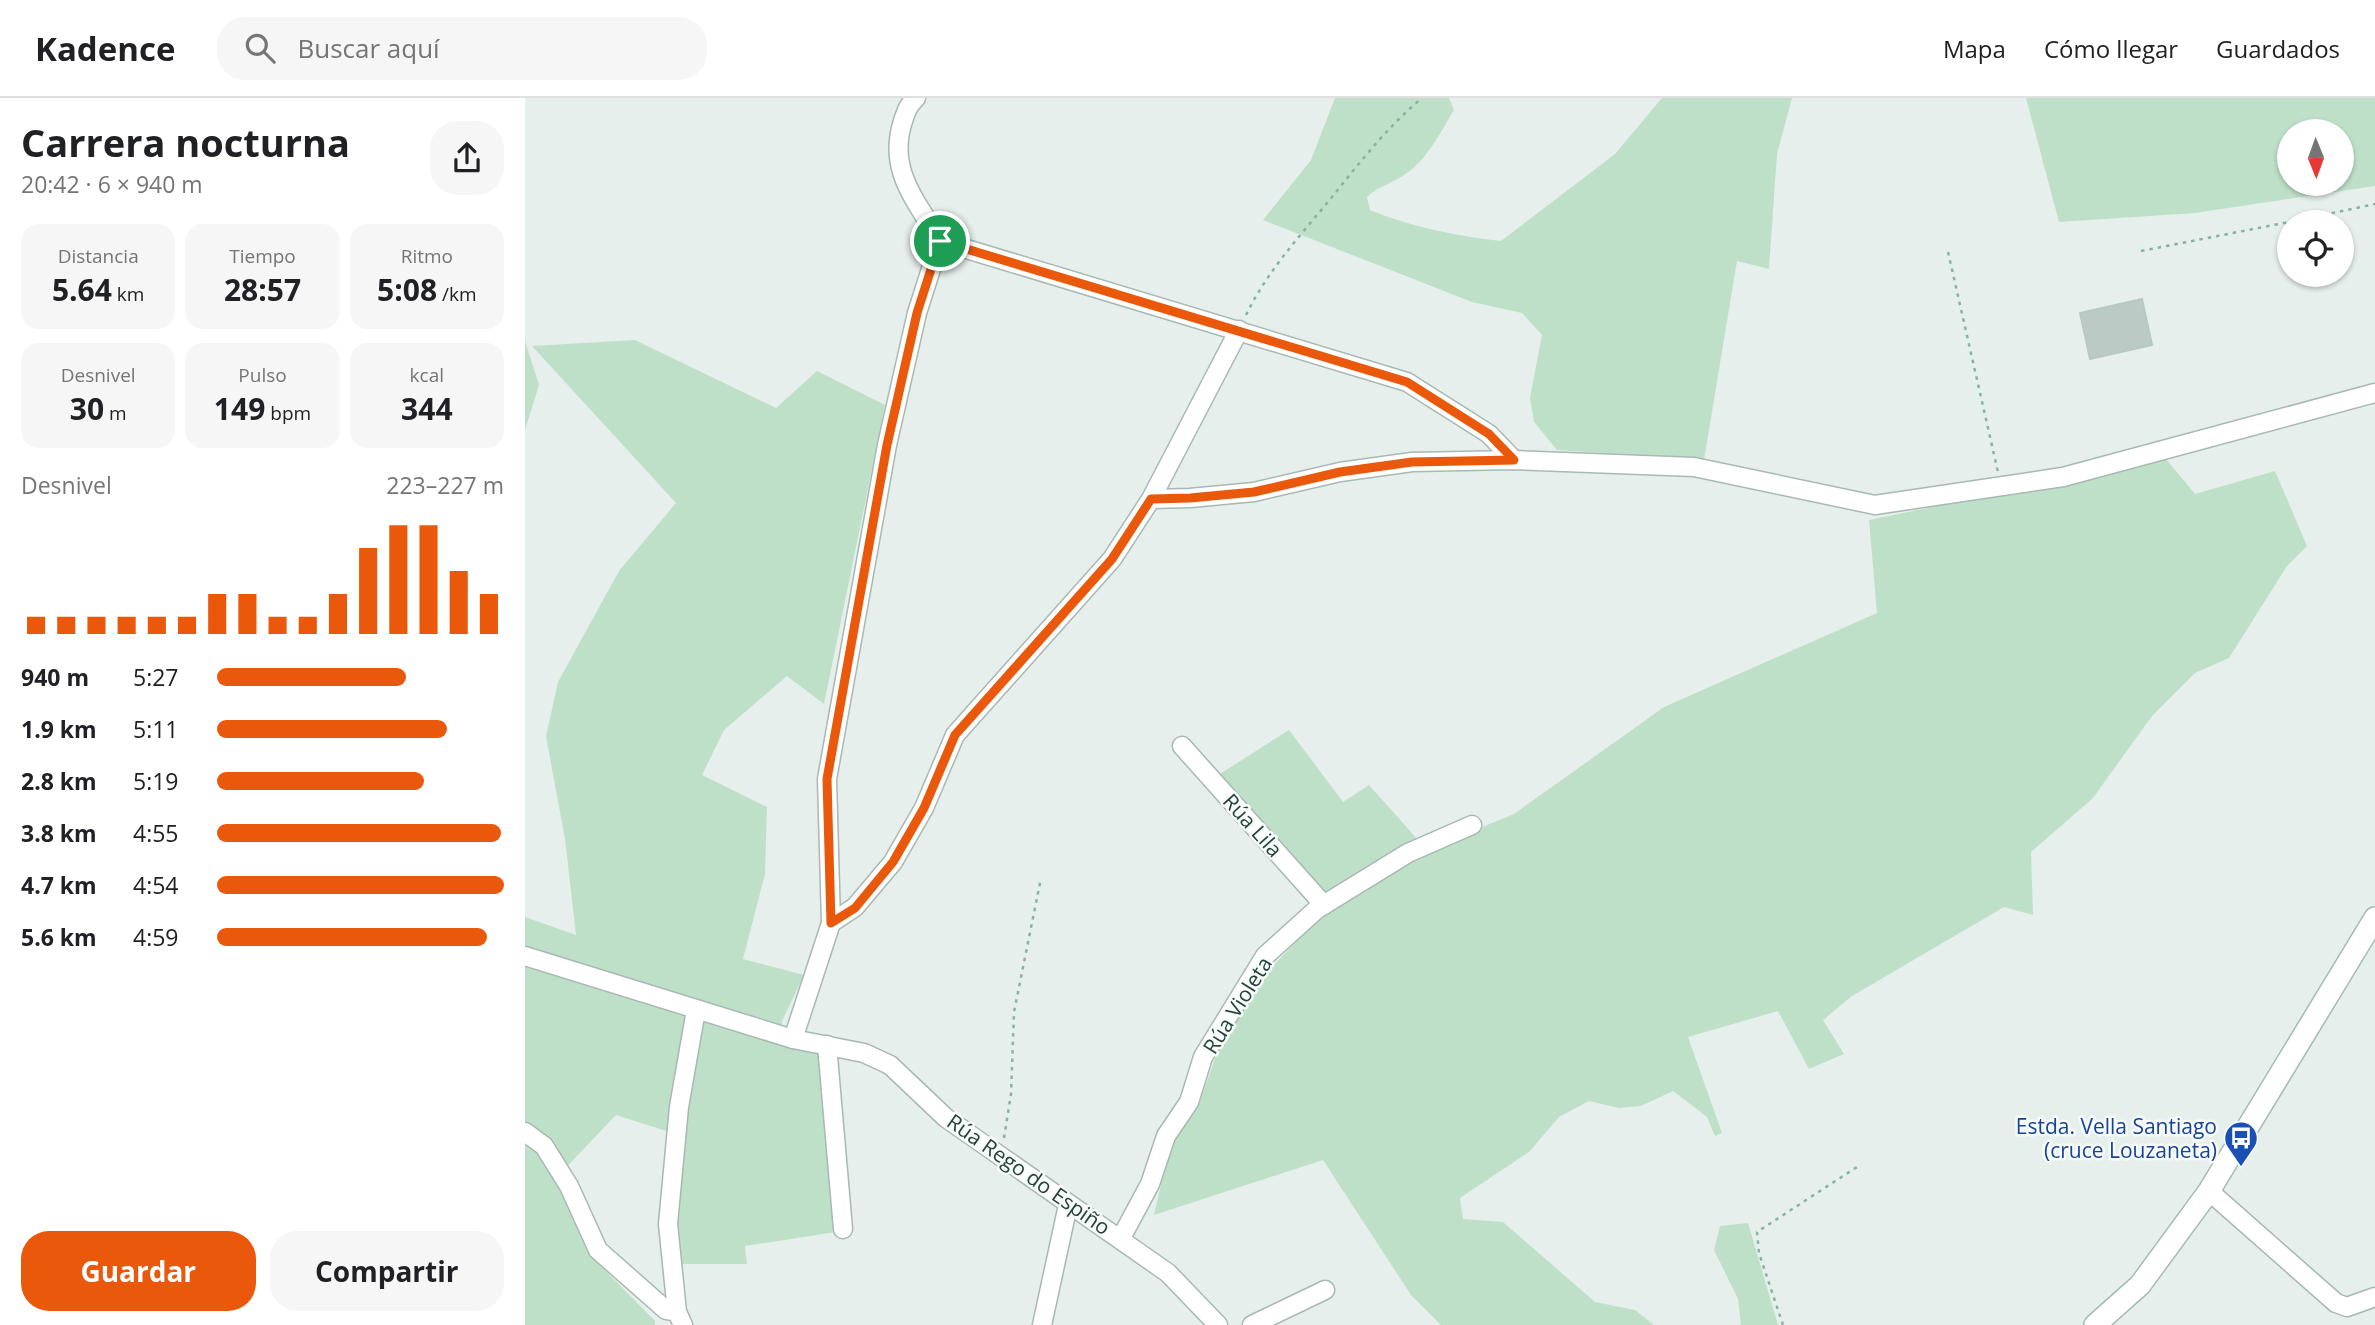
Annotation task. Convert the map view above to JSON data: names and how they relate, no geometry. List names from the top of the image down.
{
  "streets": {
    "street": ["Rúa Lila", "Rúa Violeta", "Rúa Rego do Espiño"]
  },
  "crossings": [
    ["Rúa Lila", "Rúa Violeta"],
    ["Rúa Violeta", "Rúa Rego do Espiño"]
  ],
  "places": {
    "bus stop": ["Estda. Vella Santiago (cruce Louzaneta)"]
  },
  "north": "bottom",
  "page": {
    "header": "Kadence",
    "search": "Buscar aquí",
    "nav": ["Mapa", "Cómo llegar", "Guardados"],
    "heading": ["Carrera nocturna", "20:42 · 6 × 940 m"],
    "stats": [
      ["Distancia", "5.64 km"],
      ["Tiempo", "28:57"],
      ["Ritmo", "5:08 /km"],
      ["Desnivel", "30 m"],
      ["Pulso", "149 bpm"],
      ["kcal", "344"]
    ],
    "chart": ["Desnivel", "223–227 m"],
    "list": [
      {
        "name": "940 m",
        "note": "5:27"
      },
      {
        "name": "1.9 km",
        "note": "5:11"
      },
      {
        "name": "2.8 km",
        "note": "5:19"
      },
      {
        "name": "3.8 km",
        "note": "4:55"
      },
      {
        "name": "4.7 km",
        "note": "4:54"
      },
      {
        "name": "5.6 km",
        "note": "4:59"
      }
    ],
    "buttons": ["Guardar", "Compartir"]
  }
}
